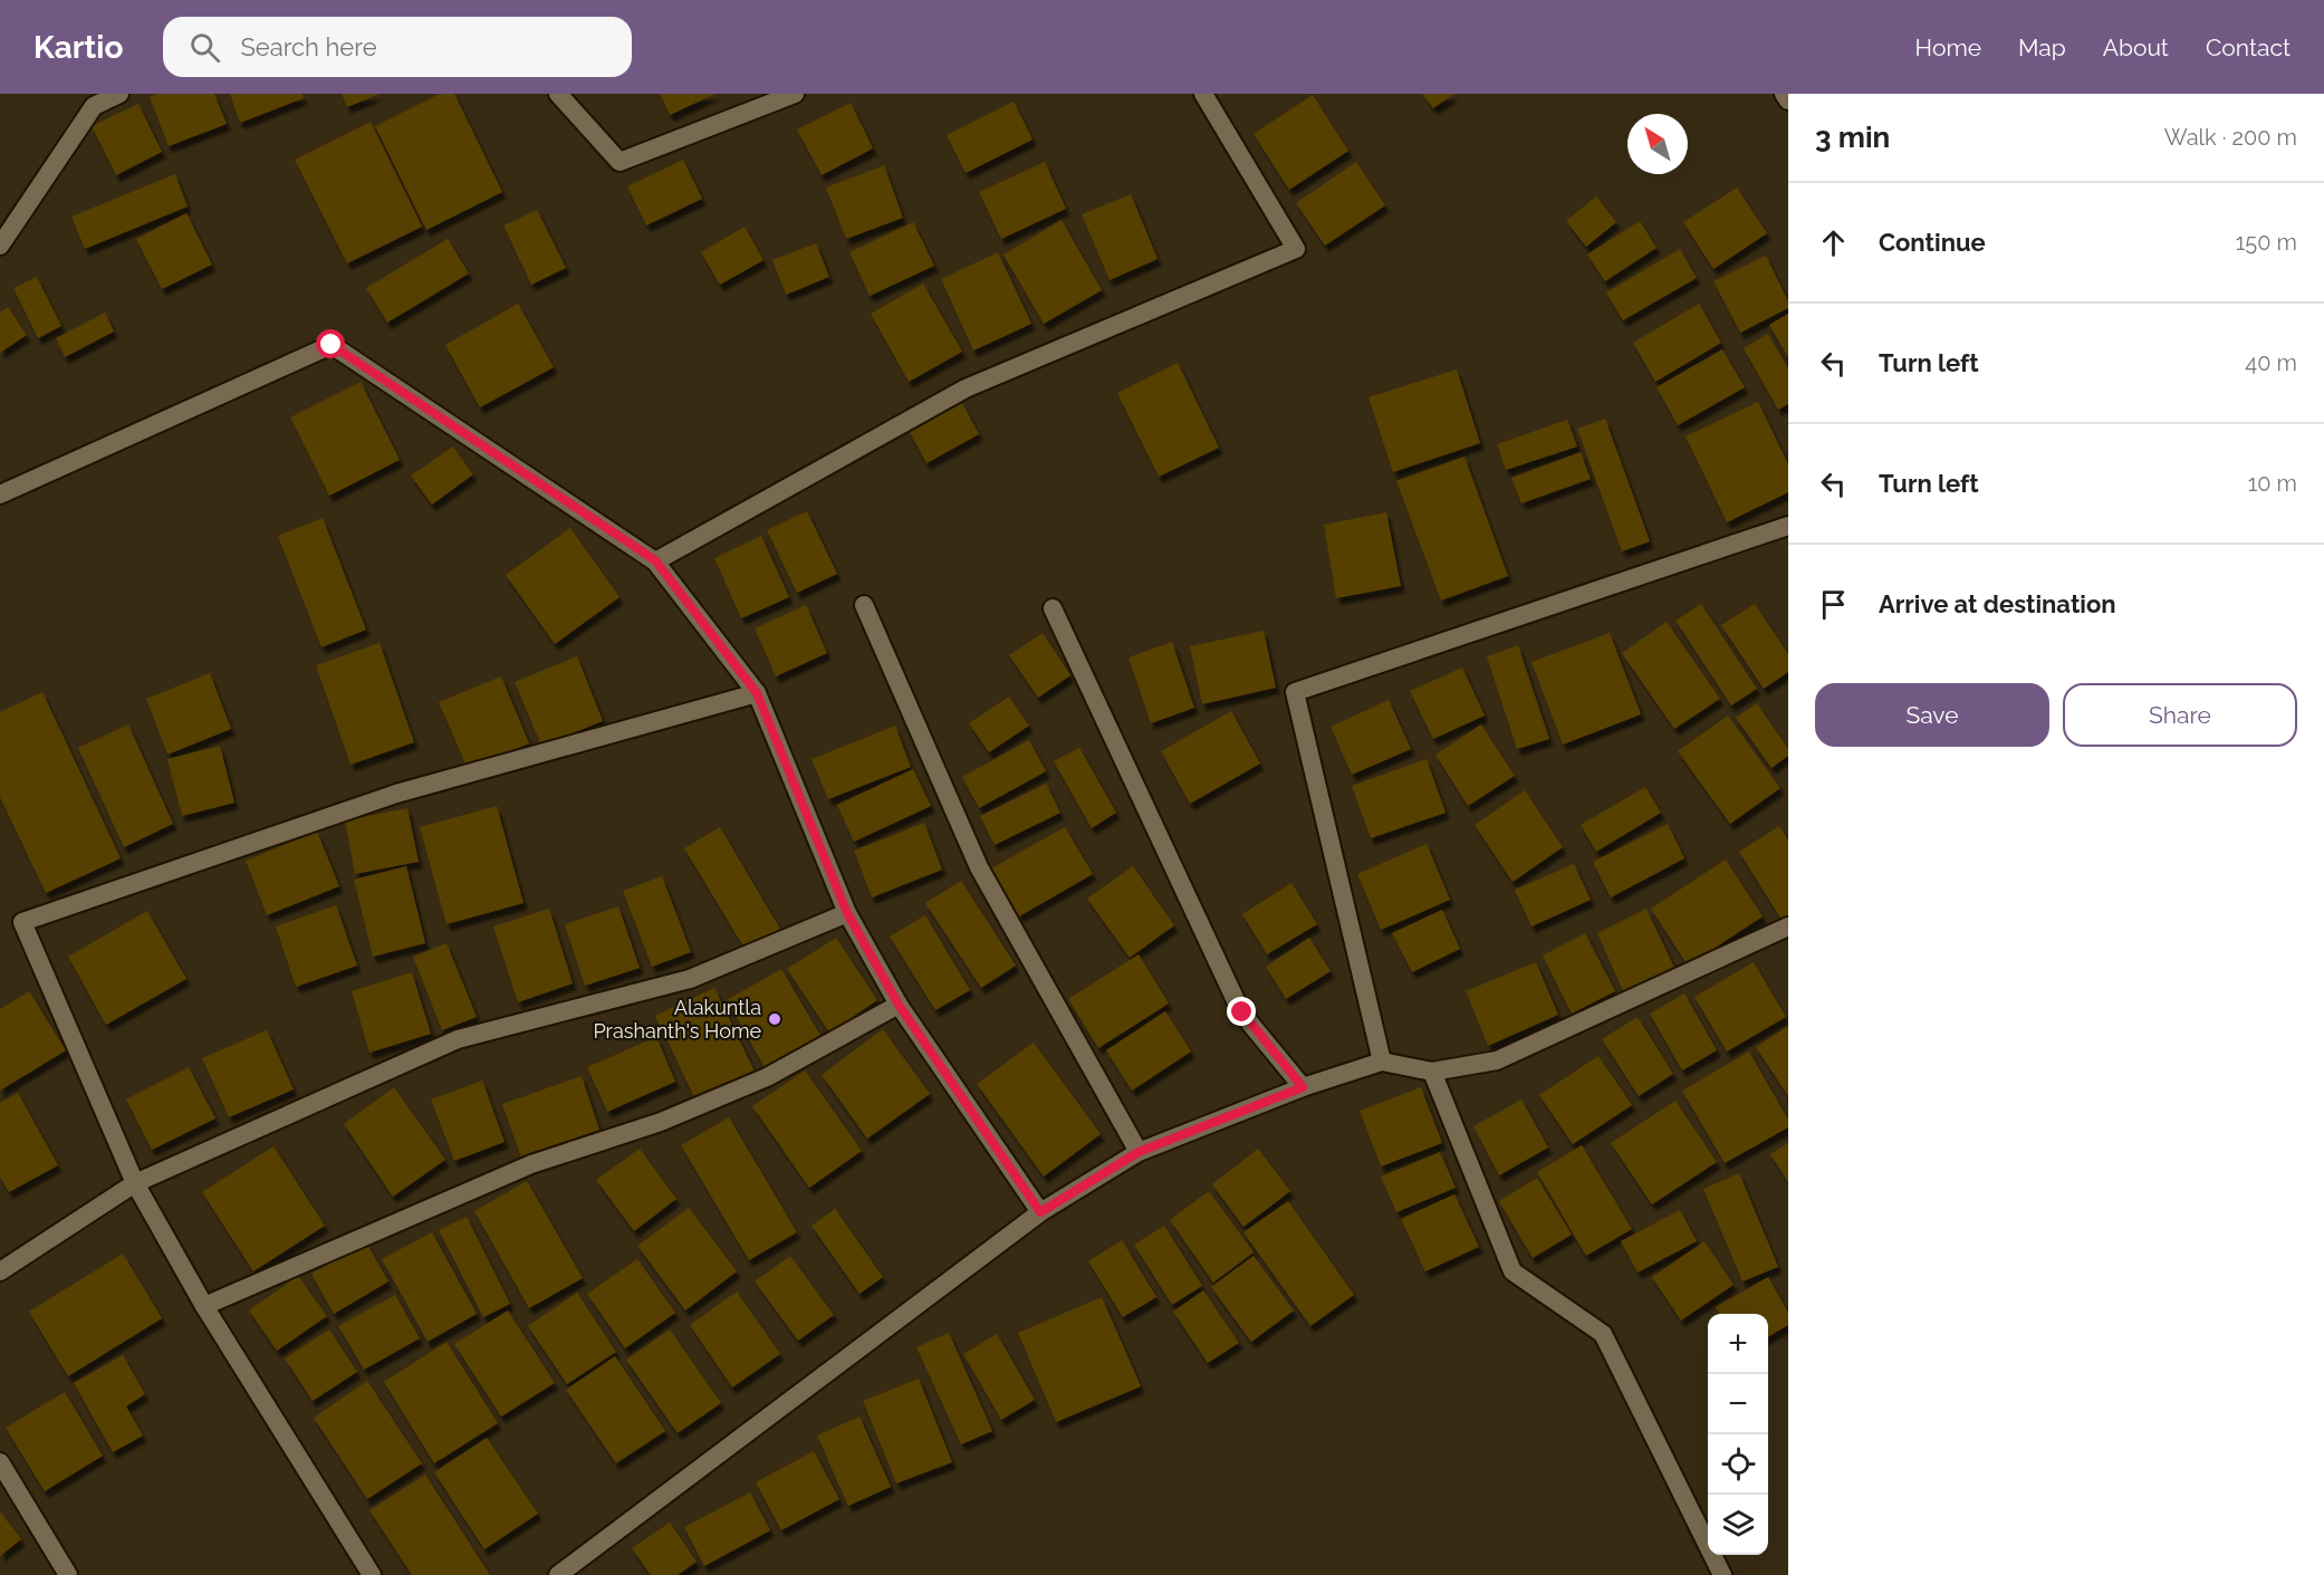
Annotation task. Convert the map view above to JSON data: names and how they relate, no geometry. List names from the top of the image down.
{
  "places": ["Alakuntla Prashanth's Home"],
  "north": "top left",
  "page": {
    "header": "Kartio",
    "search": "Search here",
    "nav": [
      "Home",
      "Map",
      "About",
      "Contact"
    ],
    "heading": ["3 min", "Walk · 200 m"],
    "list": [
      ["Continue", "150 m"],
      ["Turn left", "40 m"],
      ["Turn left", "10 m"],
      "Arrive at destination"
    ],
    "buttons": ["Save", "Share"],
    "map_buttons": ["+", "−"]
  }
}
